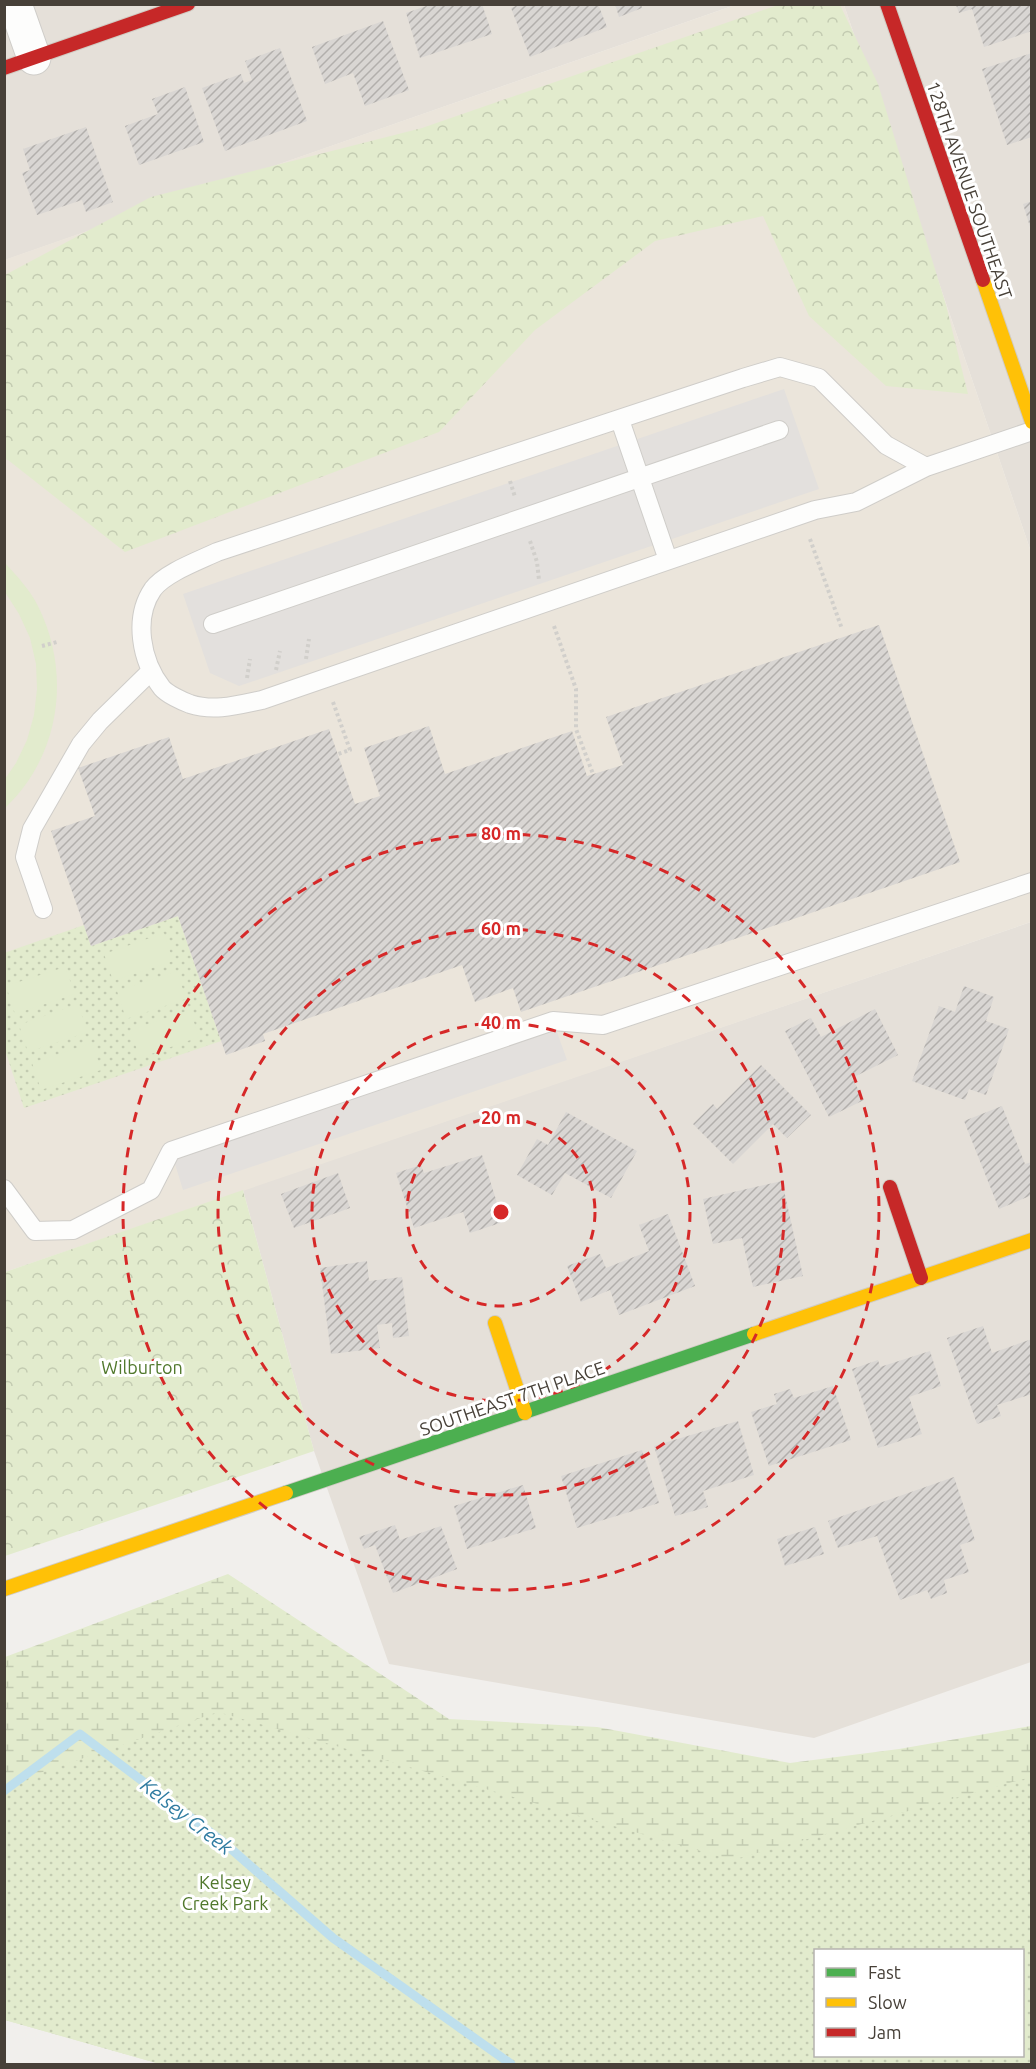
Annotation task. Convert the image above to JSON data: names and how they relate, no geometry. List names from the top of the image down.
{
  "streets": {
    "street": ["128TH AVENUE SOUTHEAST", "SOUTHEAST 7TH PLACE"]
  },
  "water": ["Kelsey Creek"],
  "parks": ["Wilburton", "Kelsey Creek Park"],
  "legend": ["Fast", "Slow", "Jam"],
  "rings": [
    "80 m",
    "60 m",
    "40 m",
    "20 m"
  ]
}
